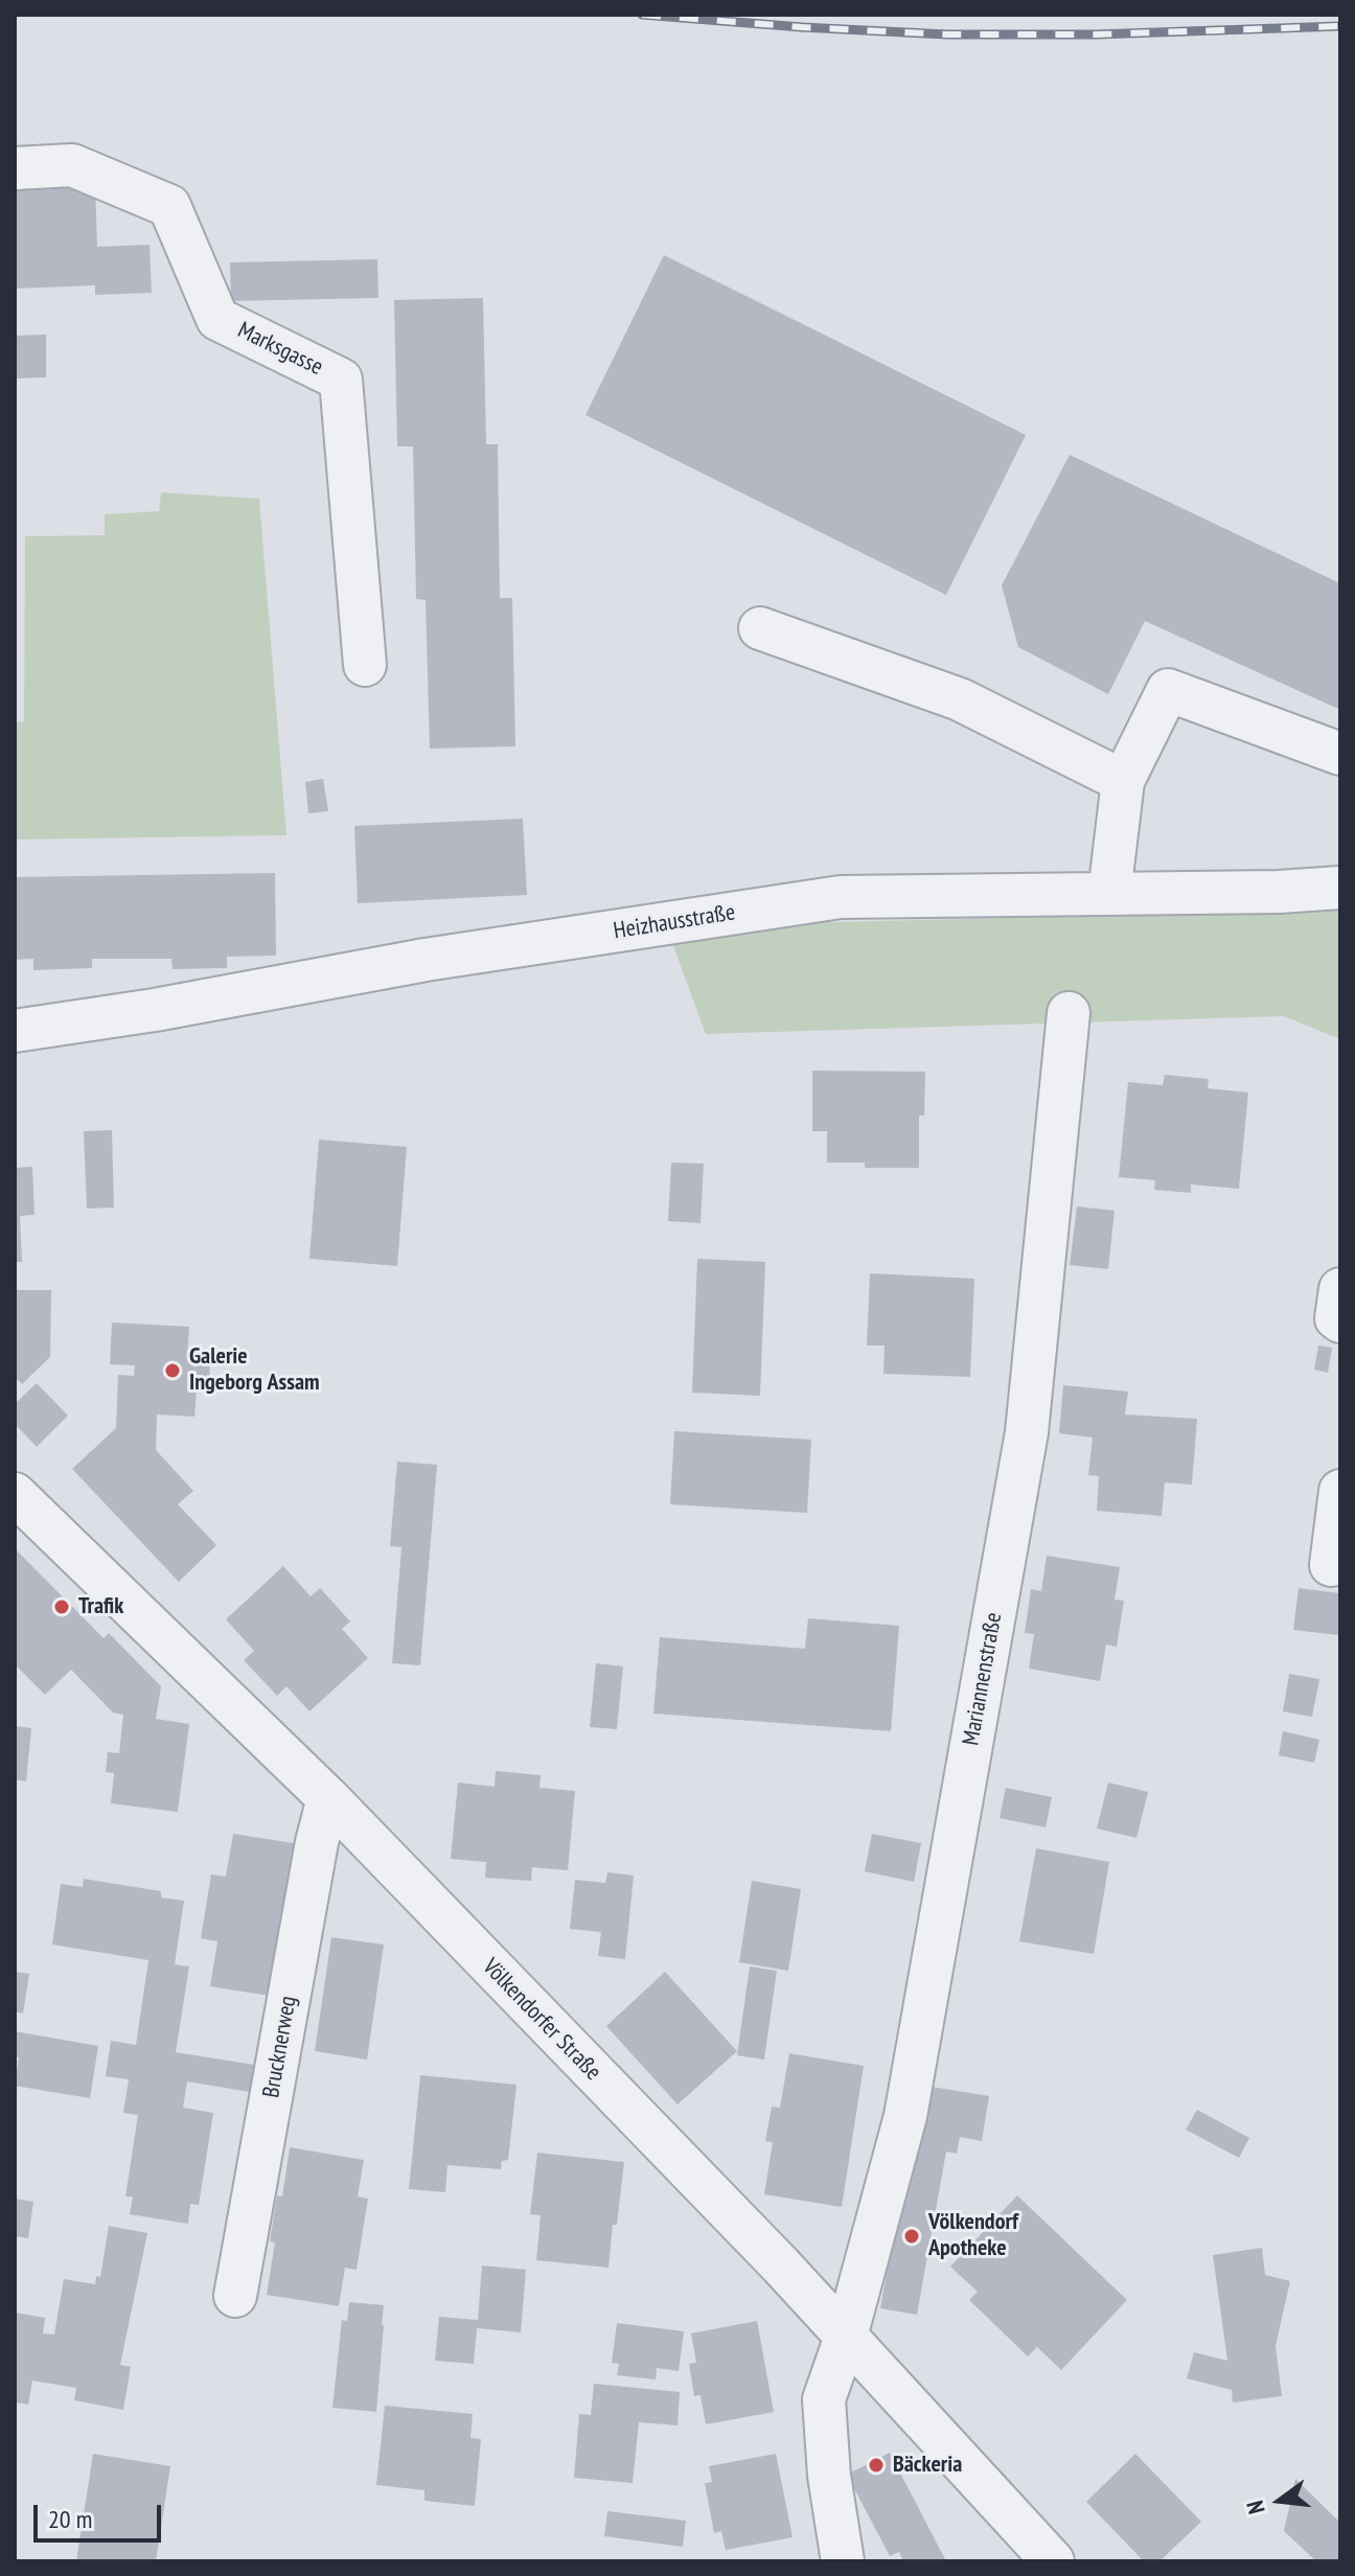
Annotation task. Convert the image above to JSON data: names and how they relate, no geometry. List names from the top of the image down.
{
  "streets": {
    "street": [
      "Marksgasse",
      "Heizhausstraße",
      "Mariannenstraße",
      "Völkendorfer Straße",
      "Brucknerweg"
    ]
  },
  "crossings": [
    ["Mariannenstraße", "Völkendorfer Straße"],
    ["Völkendorfer Straße", "Brucknerweg"]
  ],
  "places": [
    "Galerie Ingeborg Assam",
    "Trafik",
    "Völkendorf Apotheke",
    "Bäckeria"
  ],
  "scale_bar": "20 m",
  "north": "left"
}
